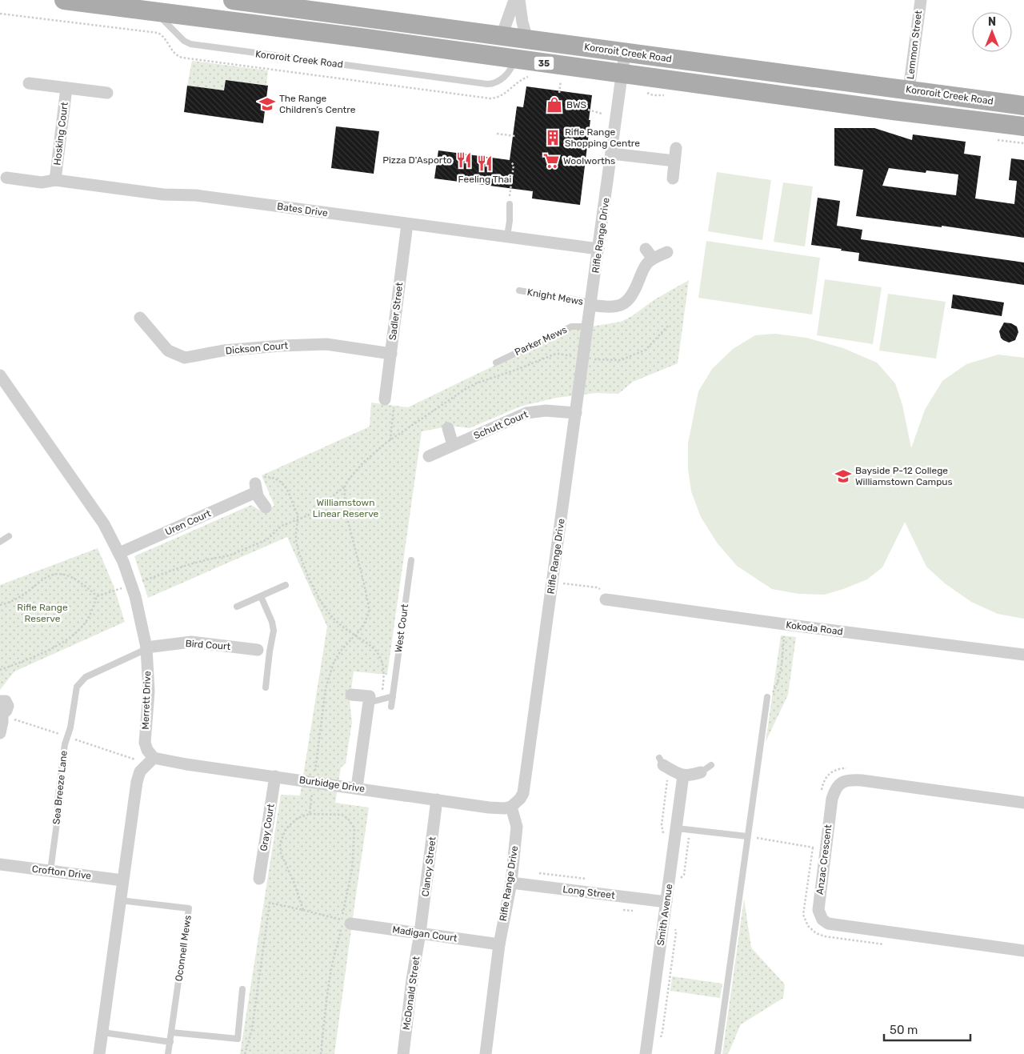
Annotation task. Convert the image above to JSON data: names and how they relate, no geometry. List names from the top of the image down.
{
  "streets": {
    "main road": ["Kororoit Creek Road", "35"],
    "street": [
      "Lemmon Street",
      "Hosking Court",
      "Bates Drive",
      "Rifle Range Drive",
      "Sadler Street",
      "Dickson Court",
      "Schutt Court",
      "Uren Court",
      "Kokoda Road",
      "Bird Court",
      "Merrett Drive",
      "Burbidge Drive",
      "Gray Court",
      "Anzac Crescent",
      "Clancy Street",
      "Crofton Drive",
      "Long Street",
      "Smith Avenue",
      "Madigan Court",
      "McDonald Street"
    ],
    "lane": [
      "Knight Mews",
      "Parker Mews",
      "West Court",
      "Sea Breeze Lane",
      "Oconnell Mews"
    ]
  },
  "crossings": [
    ["Lemmon Street", "Kororoit Creek Road"],
    ["Kororoit Creek Road", "35"],
    ["Kororoit Creek Road", "Rifle Range Drive"],
    ["35", "Rifle Range Drive"],
    ["Hosking Court", "Bates Drive"],
    ["Bates Drive", "Rifle Range Drive"],
    ["Bates Drive", "Sadler Street"],
    ["Rifle Range Drive", "Knight Mews"],
    ["Rifle Range Drive", "Parker Mews"],
    ["Rifle Range Drive", "Schutt Court"],
    ["Rifle Range Drive", "Burbidge Drive"],
    ["Rifle Range Drive", "Long Street"],
    ["Rifle Range Drive", "Madigan Court"],
    ["Sadler Street", "Dickson Court"],
    ["Uren Court", "Merrett Drive"],
    ["Bird Court", "Merrett Drive"],
    ["Bird Court", "Sea Breeze Lane"],
    ["Merrett Drive", "Burbidge Drive"],
    ["Merrett Drive", "Sea Breeze Lane"],
    ["Burbidge Drive", "Gray Court"],
    ["Burbidge Drive", "Clancy Street"],
    ["Sea Breeze Lane", "Crofton Drive"],
    ["Clancy Street", "Madigan Court"],
    ["Clancy Street", "McDonald Street"],
    ["Long Street", "Smith Avenue"],
    ["Madigan Court", "McDonald Street"]
  ],
  "parks": ["Williamstown Linear Reserve", "Rifle Range Reserve"],
  "places": {
    "school or university": ["The Range Children’s Centre", "Bayside P-12 College Williamstown Campus"],
    "shop": ["BWS"],
    "building": ["Rifle Range Shopping Centre"],
    "restaurant": ["Pizza D'Asporto", "Feeling Thai"],
    "supermarket": ["Woolworths"]
  },
  "scale_bar": "50 m",
  "north": "top"
}
